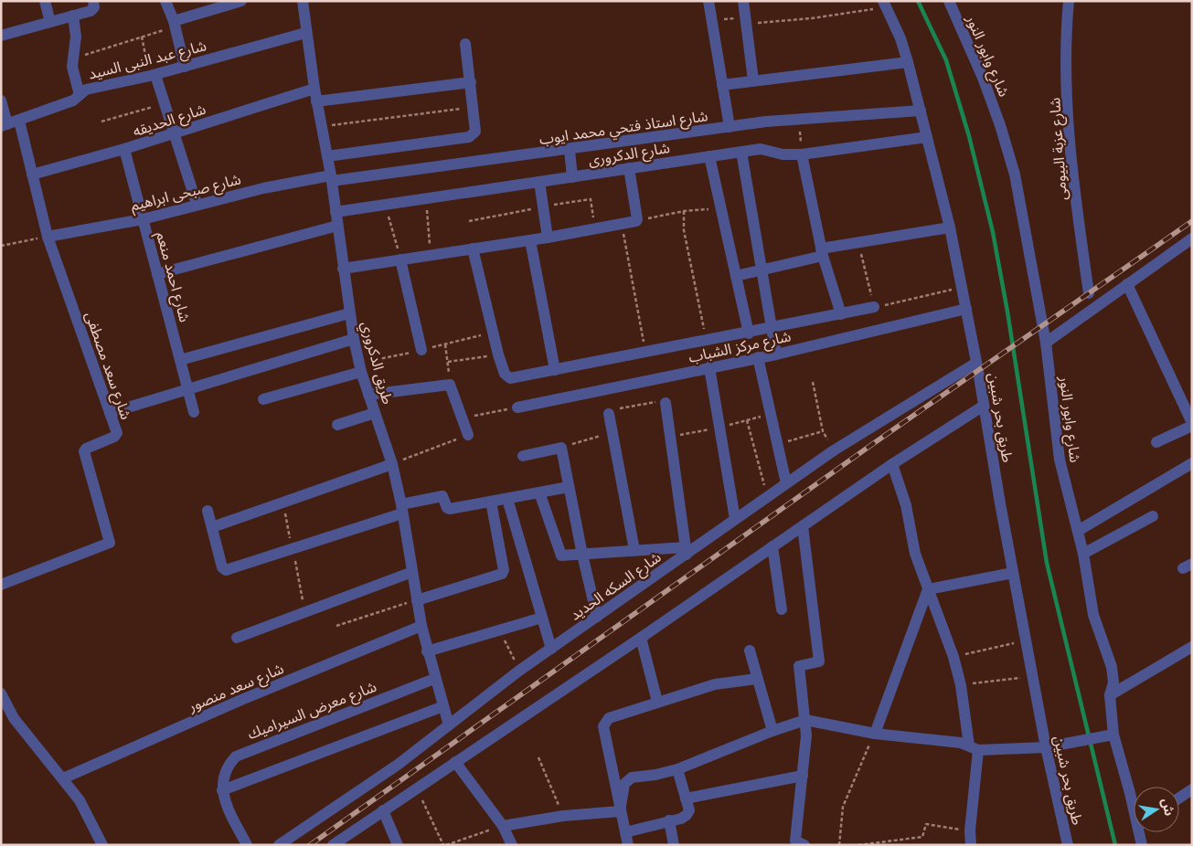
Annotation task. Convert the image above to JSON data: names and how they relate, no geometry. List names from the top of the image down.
{
  "streets": {
    "street": [
      "شارع وابور النور",
      "شارع عبد النبى السيد",
      "شارع الحديقه",
      "شارع استاذ فتحي محمد ايوب",
      "شارع عزبة البيومى",
      "شارع الدكرورى",
      "شارع صبحى ابراهيم",
      "شارع احمد منعم",
      "شارع مركز الشباب",
      "طريق الدكروري",
      "شارع سعد مصطفى",
      "طريق بحر شبين",
      "شارع السكه الحديد",
      "شارع سعد منصور",
      "شارع معرض السيراميك"
    ]
  },
  "crossings": [
    ["شارع عبد النبى السيد", "طريق الدكروري"],
    ["شارع عبد النبى السيد", "شارع سعد مصطفى"],
    ["شارع الحديقه", "شارع احمد منعم"],
    ["شارع الحديقه", "طريق الدكروري"],
    ["شارع الحديقه", "شارع سعد مصطفى"],
    ["شارع استاذ فتحي محمد ايوب", "شارع صبحى ابراهيم"],
    ["شارع استاذ فتحي محمد ايوب", "طريق الدكروري"],
    ["شارع استاذ فتحي محمد ايوب", "طريق بحر شبين"],
    ["شارع الدكرورى", "طريق الدكروري"],
    ["شارع الدكرورى", "طريق بحر شبين"],
    ["شارع صبحى ابراهيم", "شارع احمد منعم"],
    ["شارع صبحى ابراهيم", "طريق الدكروري"],
    ["شارع صبحى ابراهيم", "شارع سعد مصطفى"],
    ["شارع مركز الشباب", "طريق بحر شبين"],
    ["طريق الدكروري", "شارع السكه الحديد"],
    ["طريق الدكروري", "شارع سعد منصور"],
    ["طريق الدكروري", "شارع معرض السيراميك"],
    ["طريق بحر شبين", "شارع السكه الحديد"]
  ],
  "north": "right"
}
